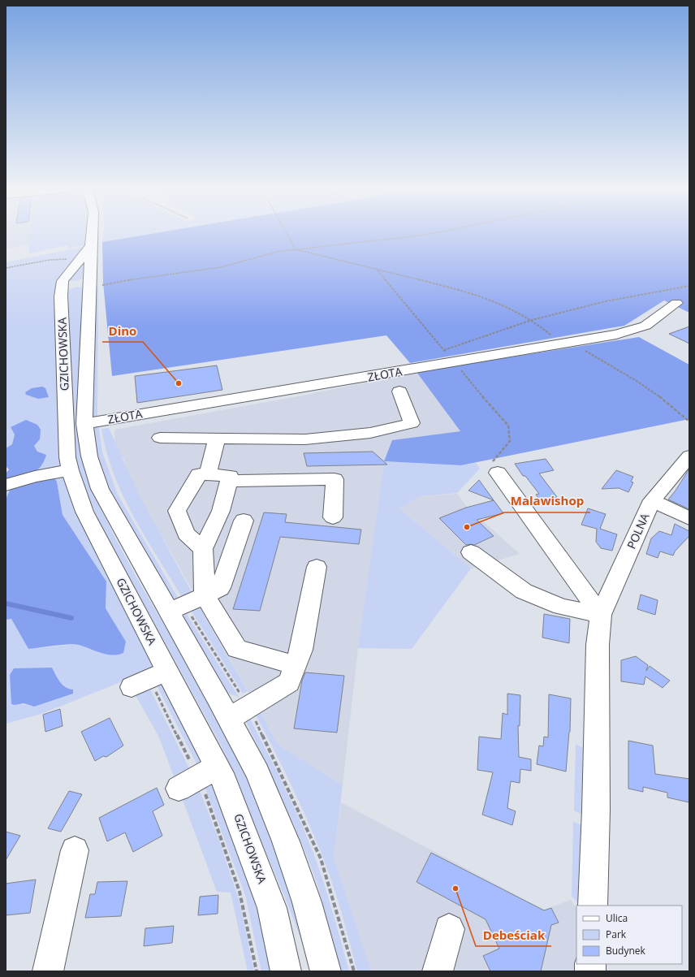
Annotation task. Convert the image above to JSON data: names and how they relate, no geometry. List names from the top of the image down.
{
  "streets": {
    "street": ["GZICHOWSKA", "ZŁOTA", "POLNA"]
  },
  "crossings": [
    ["GZICHOWSKA", "ZŁOTA"]
  ],
  "places": ["Dino", "Malawishop", "Debeściak"],
  "legend": ["Ulica", "Park", "Budynek"]
}
